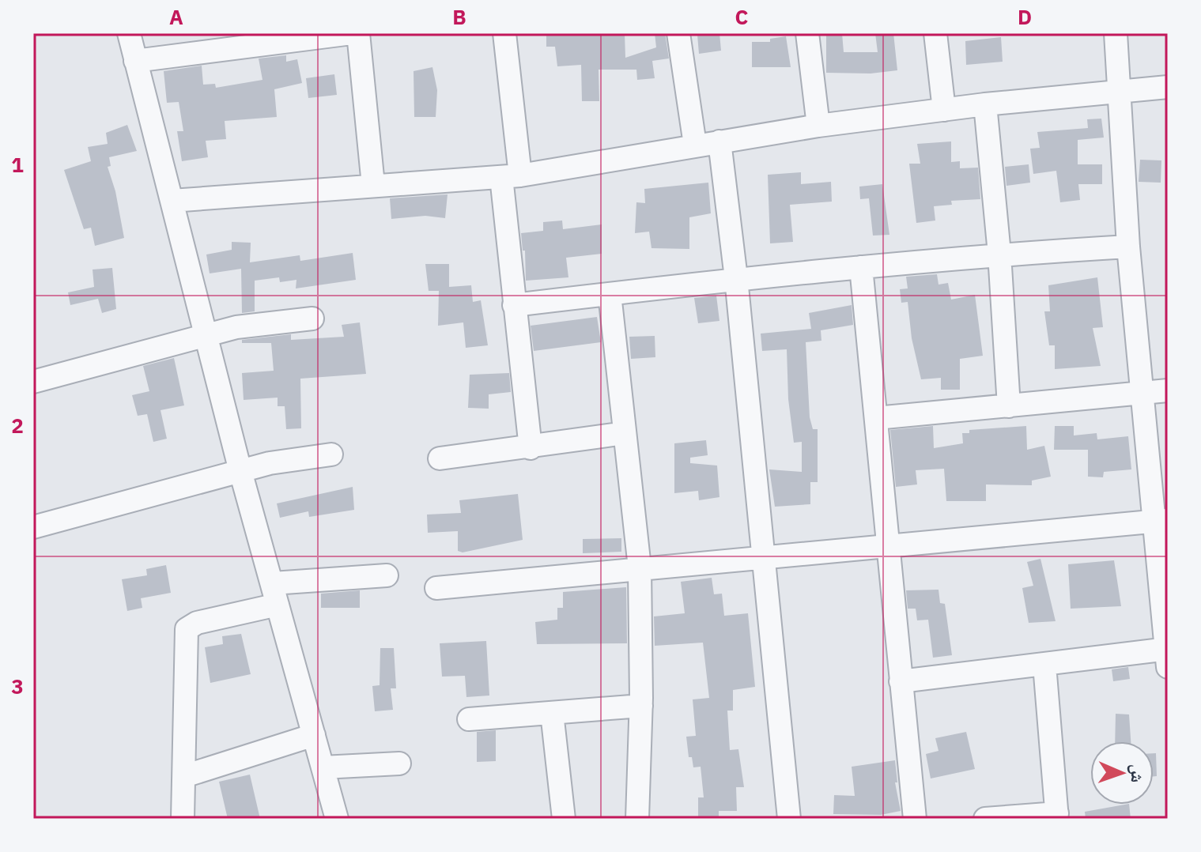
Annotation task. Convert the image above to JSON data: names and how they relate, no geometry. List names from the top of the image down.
{
  "north": "right",
  "grid": {
    "columns": [
      "A",
      "B",
      "C",
      "D"
    ],
    "rows": ["1", "2", "3"]
  }
}
